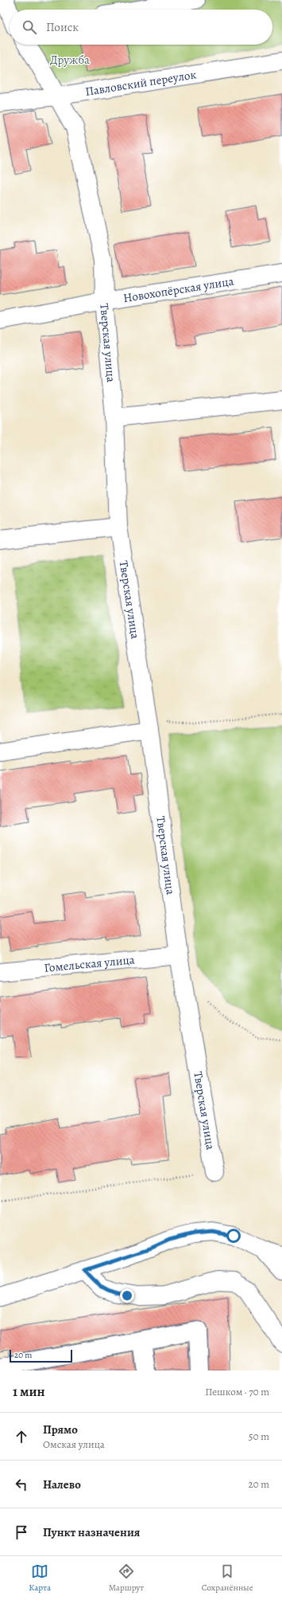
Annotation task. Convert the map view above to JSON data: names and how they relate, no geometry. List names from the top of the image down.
{
  "streets": {
    "street": [
      "Павловский переулок",
      "Новохопёрская улица",
      "Тверская улица",
      "Гомельская улица"
    ]
  },
  "crossings": [
    ["Павловский переулок", "Тверская улица"],
    ["Новохопёрская улица", "Тверская улица"],
    ["Тверская улица", "Гомельская улица"]
  ],
  "parks": ["Дружба"],
  "scale_bar": "20 m",
  "page": {
    "search": "Поиск",
    "scale": "20 m",
    "heading": ["1 мин", "Пешком · 70 m"],
    "list": [
      ["Прямо", "Омская улица", "50 m"],
      ["Налево", "20 m"],
      "Пункт назначения"
    ],
    "nav": ["Карта", "Маршрут", "Сохранённые"]
  }
}
